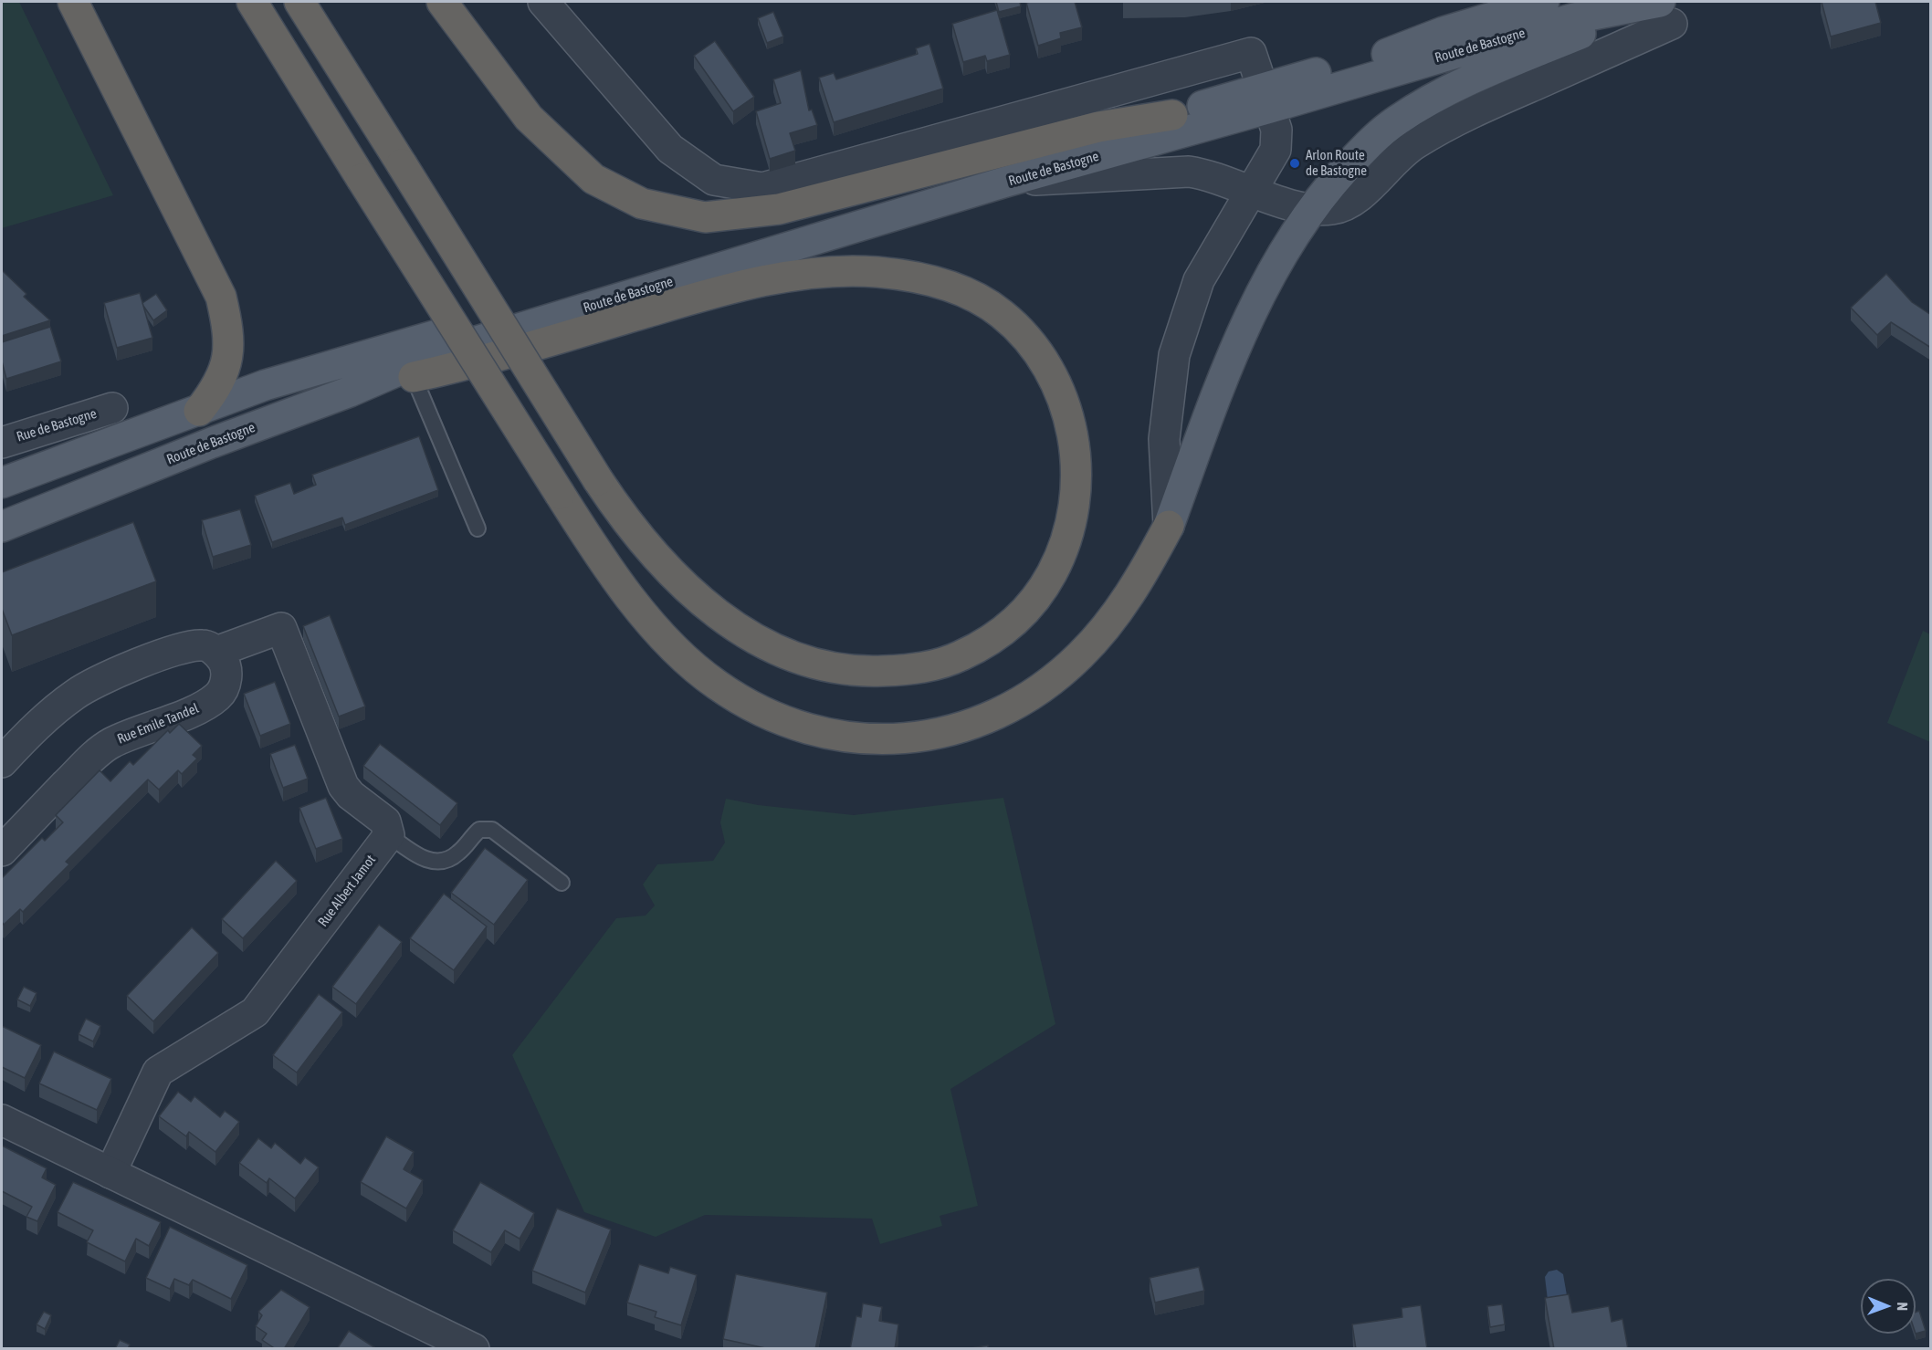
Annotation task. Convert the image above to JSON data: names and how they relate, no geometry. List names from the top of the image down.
{
  "streets": {
    "main road": ["Route de Bastogne"],
    "street": ["Rue de Bastogne", "Rue Emile Tandel", "Rue Albert Jamot"]
  },
  "places": ["Arlon Route de Bastogne"],
  "north": "right"
}
